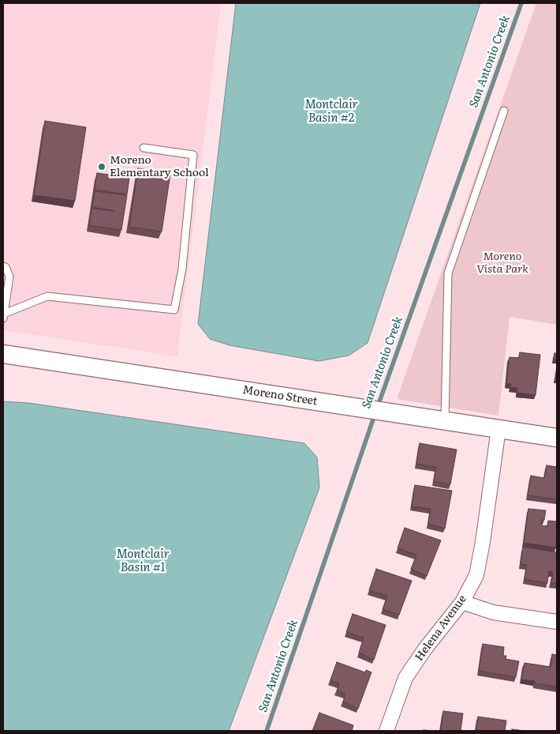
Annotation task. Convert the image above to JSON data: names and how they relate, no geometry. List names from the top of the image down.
{
  "streets": {
    "street": ["Moreno Street", "Helena Avenue"]
  },
  "crossings": [
    ["Moreno Street", "Helena Avenue"]
  ],
  "water": ["San Antonio Creek", "Montclair Basin #2", "Montclair Basin #1"],
  "parks": ["Moreno Vista Park"],
  "places": ["Moreno Elementary School"]
}
